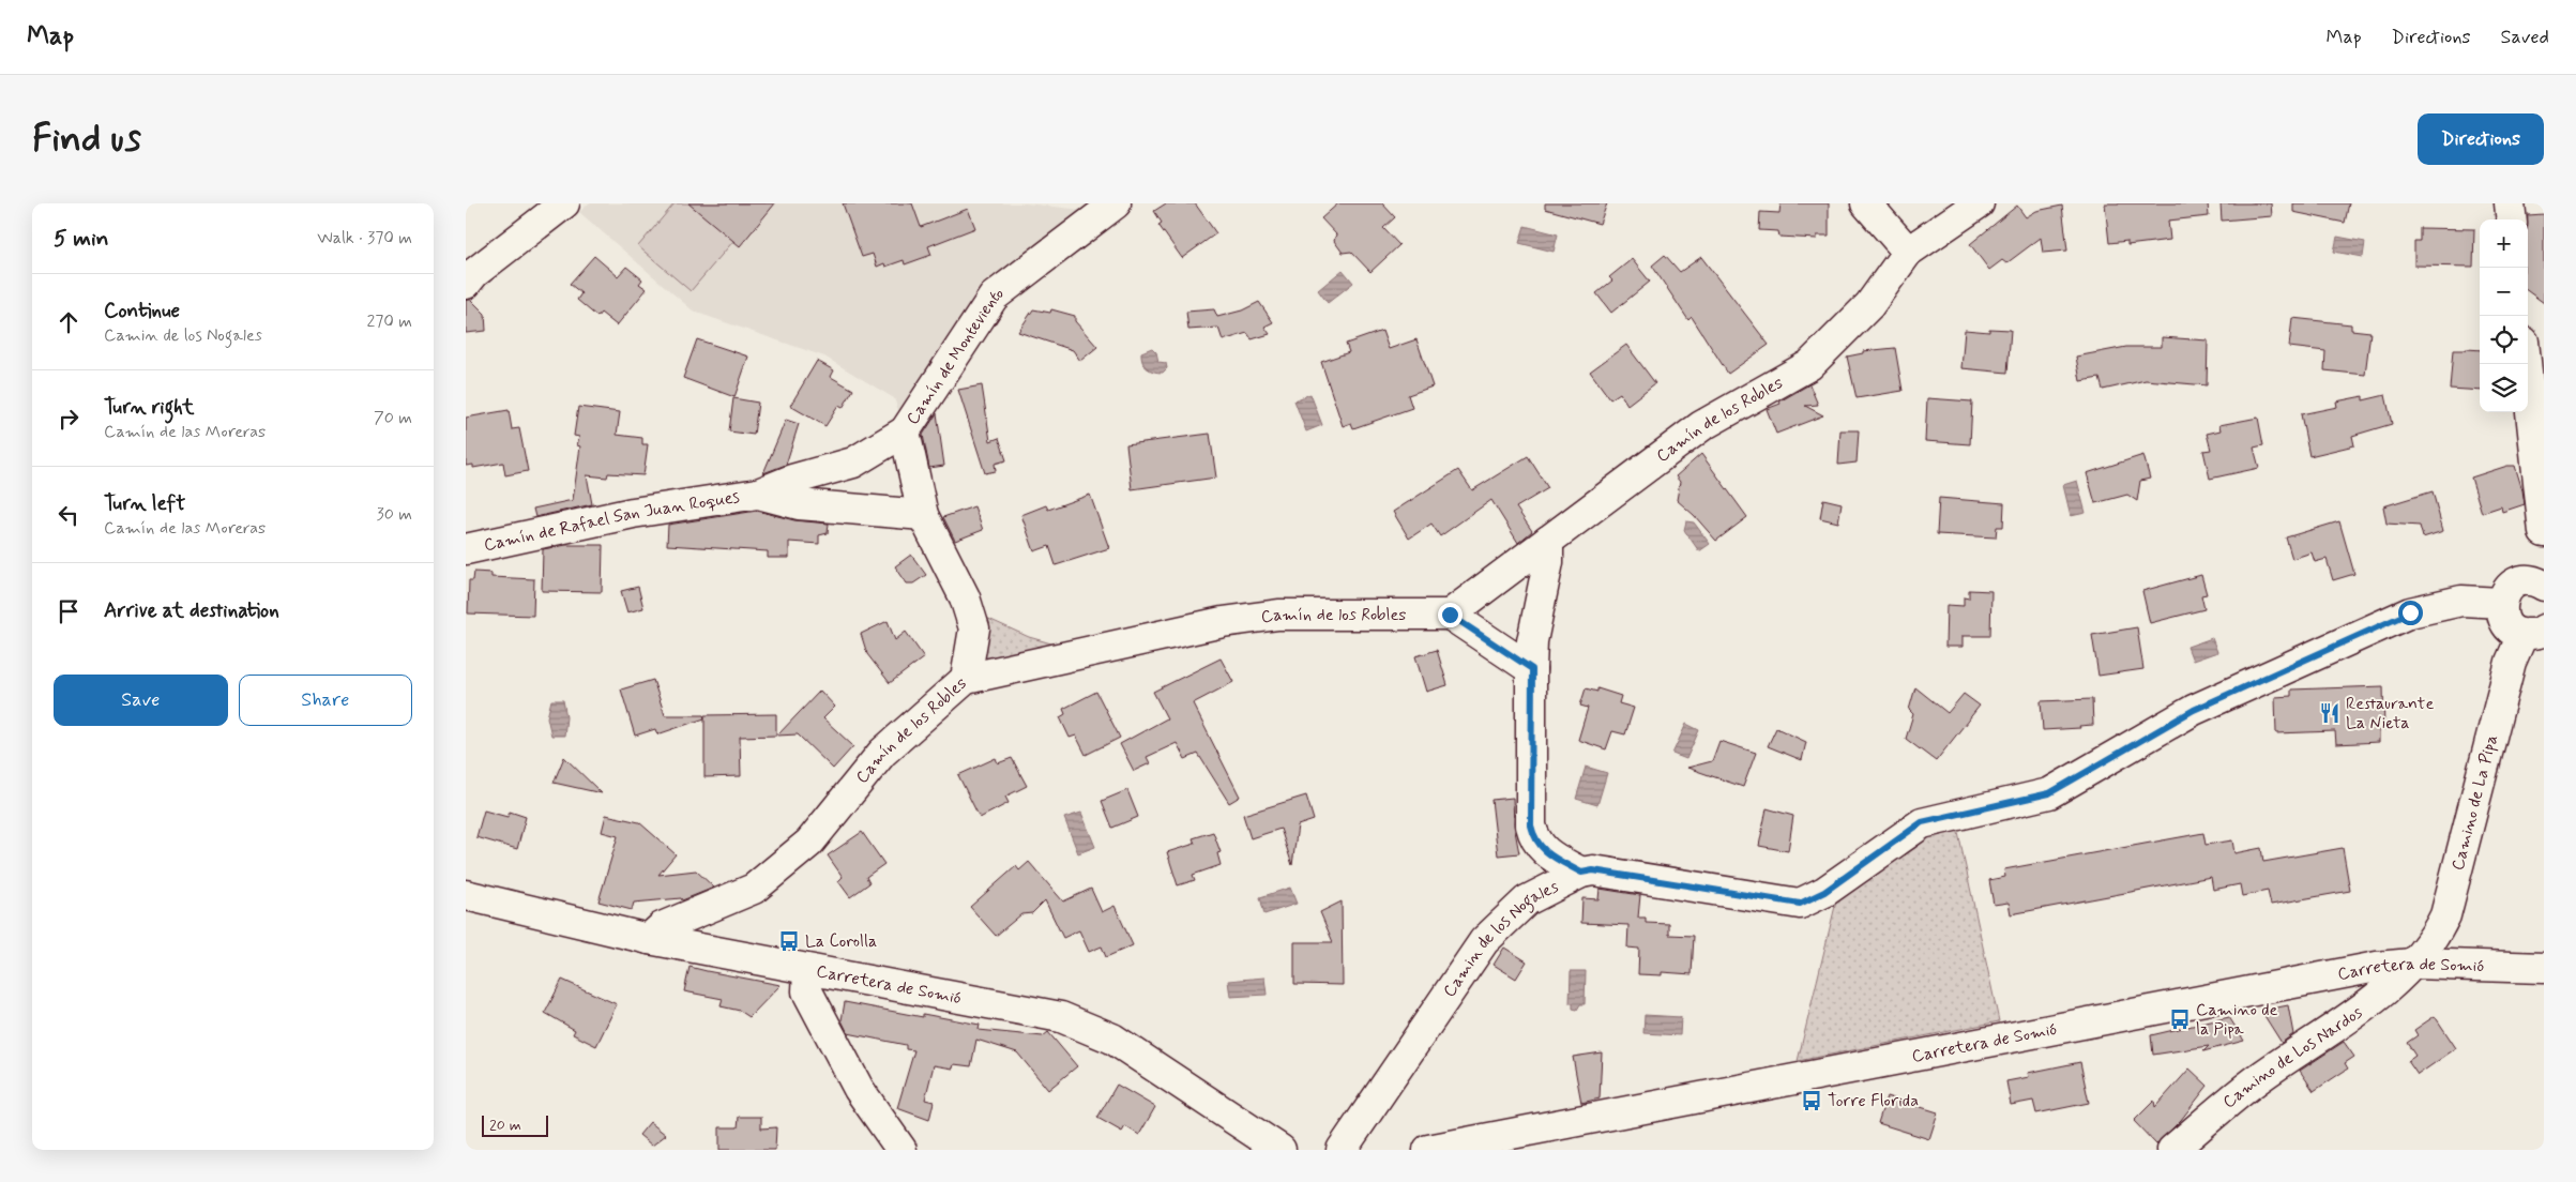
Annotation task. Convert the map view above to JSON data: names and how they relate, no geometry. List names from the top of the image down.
{
  "streets": {
    "street": [
      "Camín de Monteviento",
      "Camín de los Robles",
      "Camín de Rafael San Juan Roques",
      "Camino de La Pipa",
      "Camin de los Nogales",
      "Carretera de Somió",
      "Camino de Los Nardos"
    ]
  },
  "crossings": [
    ["Camín de Monteviento", "Camín de los Robles"],
    ["Camín de Monteviento", "Camín de Rafael San Juan Roques"],
    ["Camín de los Robles", "Carretera de Somió"],
    ["Camino de La Pipa", "Carretera de Somió"],
    ["Camino de La Pipa", "Camino de Los Nardos"],
    ["Carretera de Somió", "Camino de Los Nardos"]
  ],
  "places": {
    "restaurant": ["Restaurante La Nieta"],
    "bus stop": ["La Corolla", "Camino de la Pipa", "Torre Florida"]
  },
  "scale_bar": "20 m",
  "page": {
    "header": "Map",
    "nav": ["Map", "Directions", "Saved"],
    "buttons": [
      "Directions",
      ["Save", "Share"]
    ],
    "title": "Find us",
    "heading": ["5 min", "Walk · 370 m"],
    "map_buttons": ["+", "−"],
    "list": [
      ["Continue", "Camin de los Nogales", "270 m"],
      ["Turn right", "Camín de las Moreras", "70 m"],
      ["Turn left", "Camín de las Moreras", "30 m"],
      "Arrive at destination"
    ],
    "scale": "20 m"
  }
}
